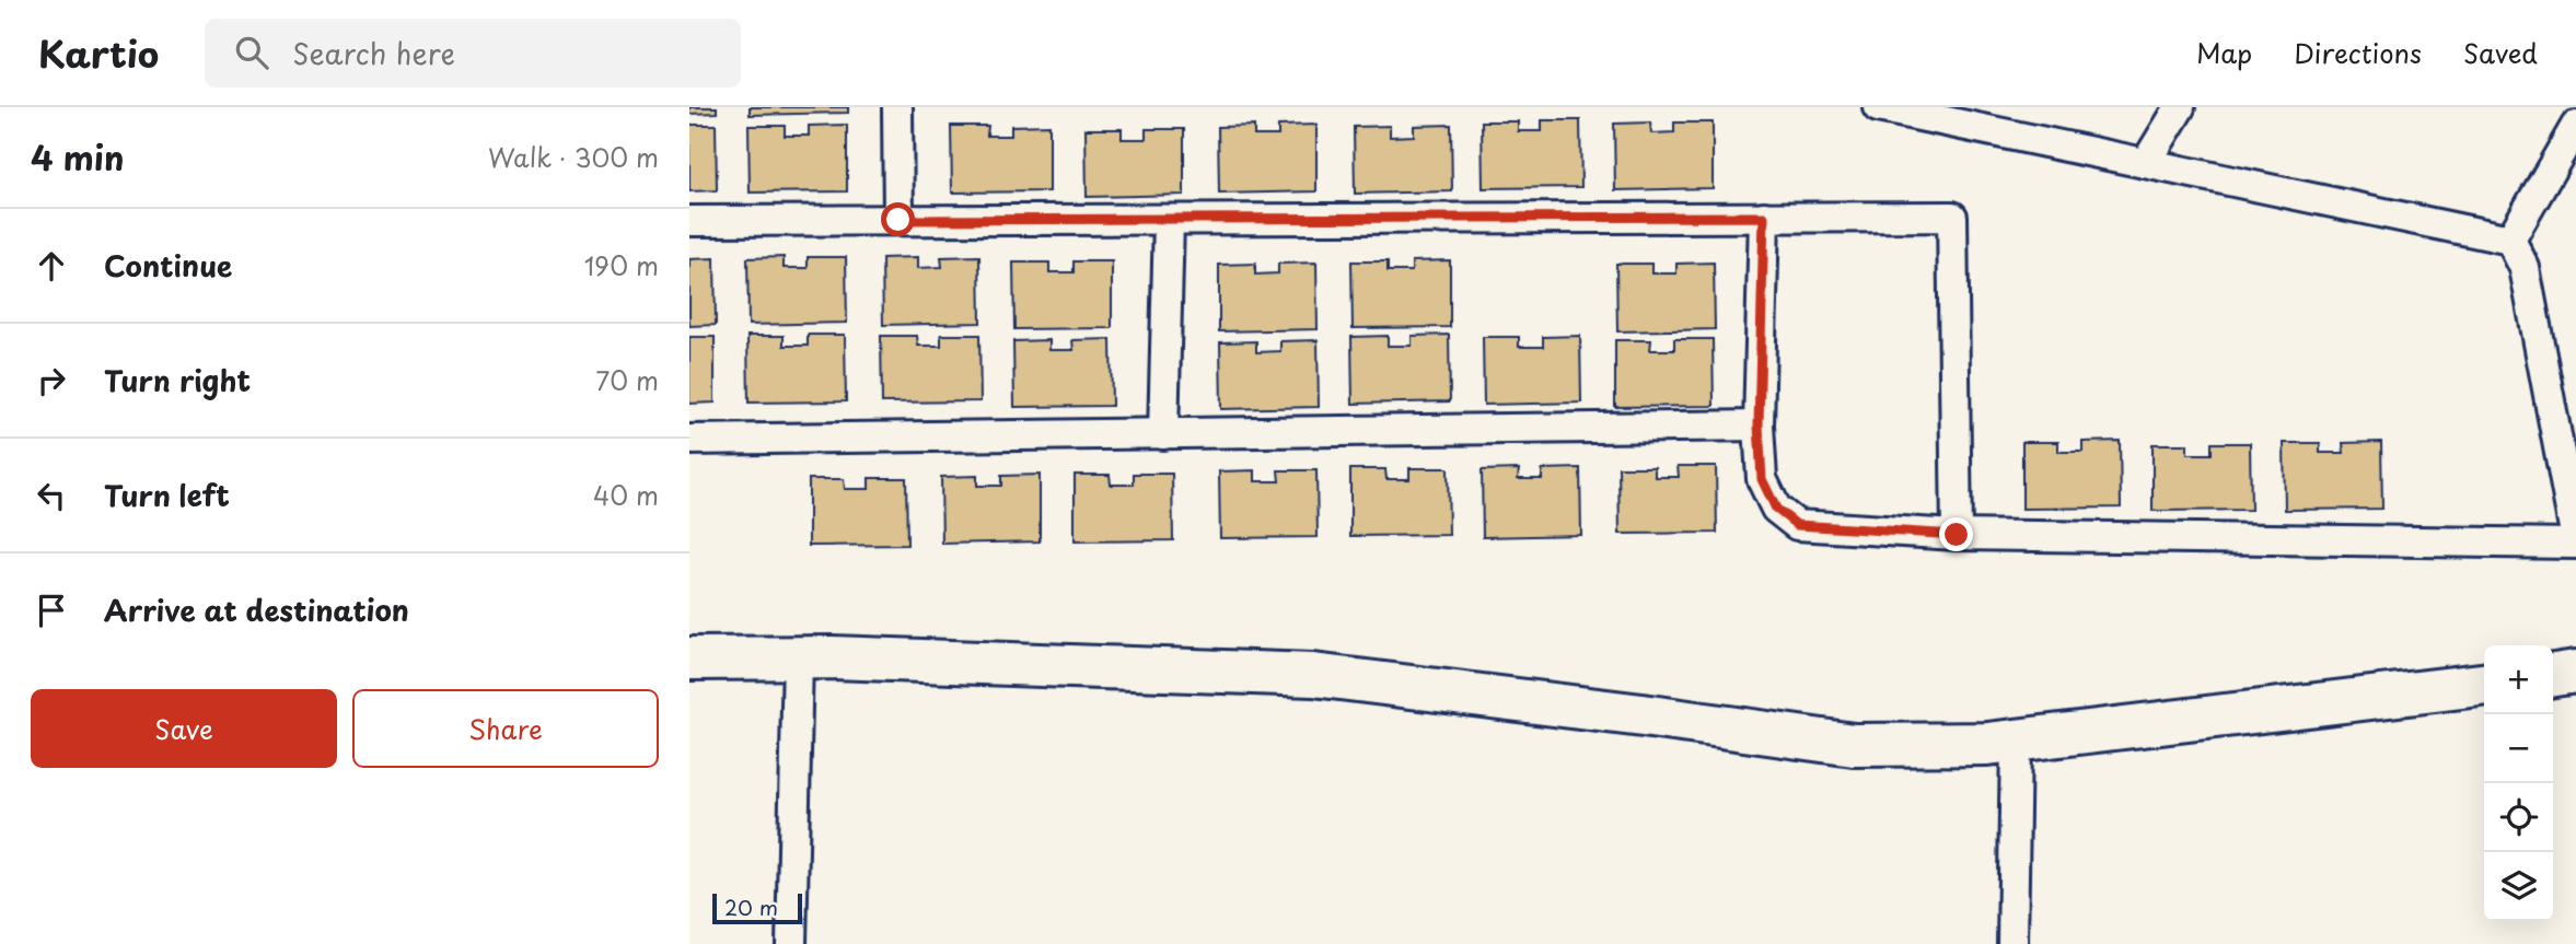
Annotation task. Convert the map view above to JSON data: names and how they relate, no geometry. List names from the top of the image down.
{
  "scale_bar": "20 m",
  "page": {
    "header": "Kartio",
    "search": "Search here",
    "nav": ["Map", "Directions", "Saved"],
    "heading": ["4 min", "Walk · 300 m"],
    "list": [
      ["Continue", "190 m"],
      ["Turn right", "70 m"],
      ["Turn left", "40 m"],
      "Arrive at destination"
    ],
    "map_buttons": ["+", "−"],
    "buttons": ["Save", "Share"],
    "scale": "20 m"
  }
}
